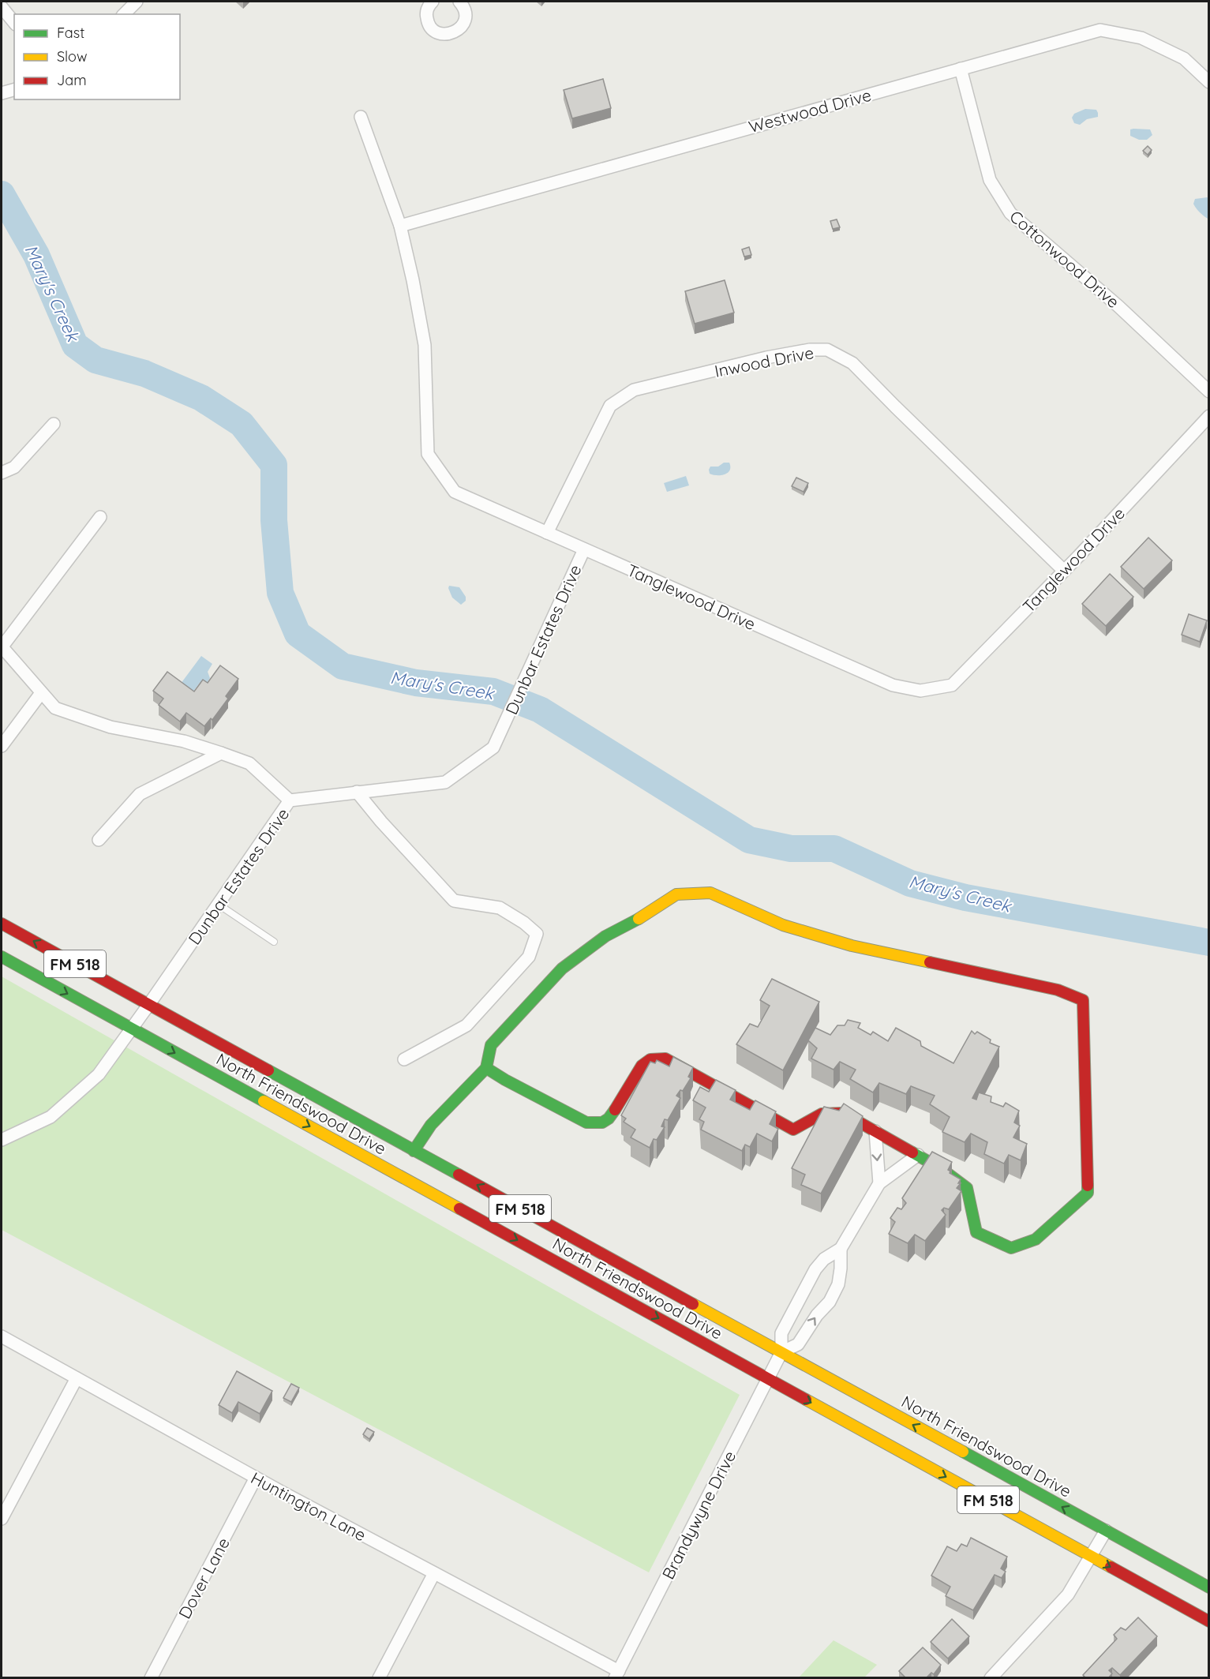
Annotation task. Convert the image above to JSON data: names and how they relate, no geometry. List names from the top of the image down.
{
  "streets": {
    "main road": ["FM 518", "North Friendswood Drive"],
    "street": [
      "Westwood Drive",
      "Cottonwood Drive",
      "Inwood Drive",
      "Tanglewood Drive",
      "Dunbar Estates Drive",
      "Huntington Lane",
      "Brandywyne Drive",
      "Dover Lane"
    ]
  },
  "crossings": [
    ["Westwood Drive", "Cottonwood Drive"],
    ["Westwood Drive", "Tanglewood Drive"],
    ["Inwood Drive", "Tanglewood Drive"],
    ["Tanglewood Drive", "Dunbar Estates Drive"],
    ["Dunbar Estates Drive", "North Friendswood Drive"],
    ["North Friendswood Drive", "Brandywyne Drive"],
    ["Huntington Lane", "Brandywyne Drive"],
    ["Huntington Lane", "Dover Lane"]
  ],
  "water": ["Mary's Creek"],
  "legend": ["Fast", "Slow", "Jam"]
}
